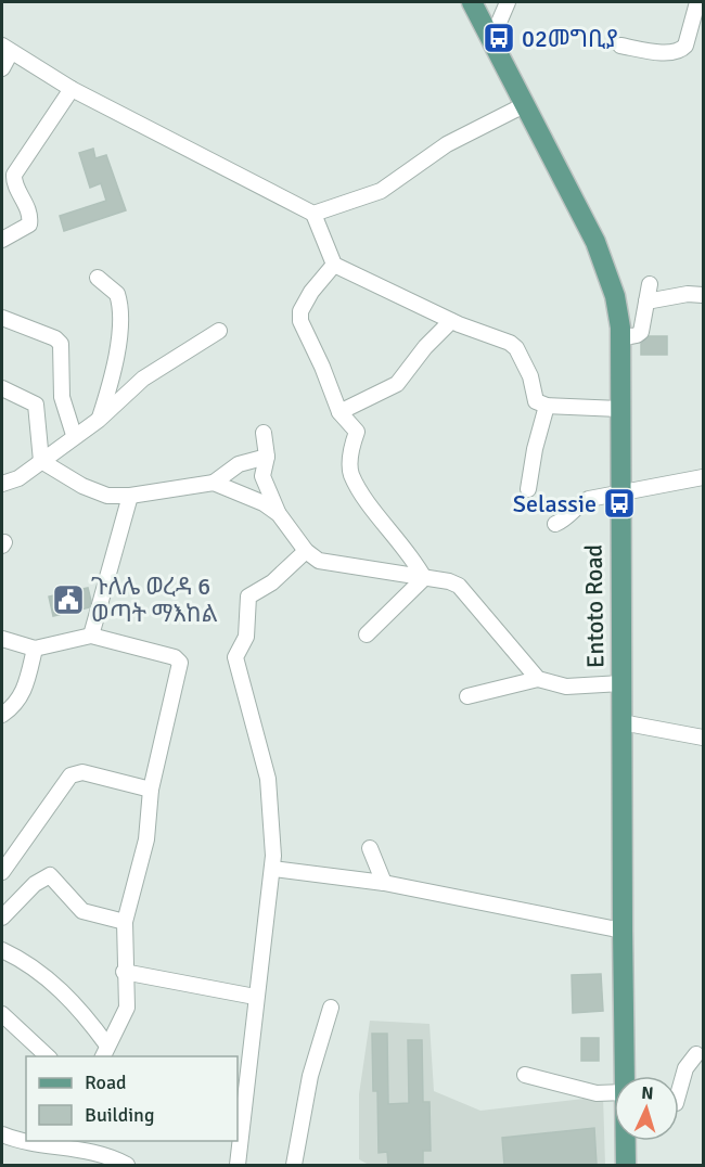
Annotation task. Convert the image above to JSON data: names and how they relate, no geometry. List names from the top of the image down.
{
  "streets": {
    "main road": ["Entoto Road"]
  },
  "places": {
    "bus stop": ["02መግቢያ", "Selassie"],
    "public building": ["ጉለሌ ወረዳ 6 ወጣት ማእከል"]
  },
  "legend": ["Road", "Building"],
  "north": "top"
}
